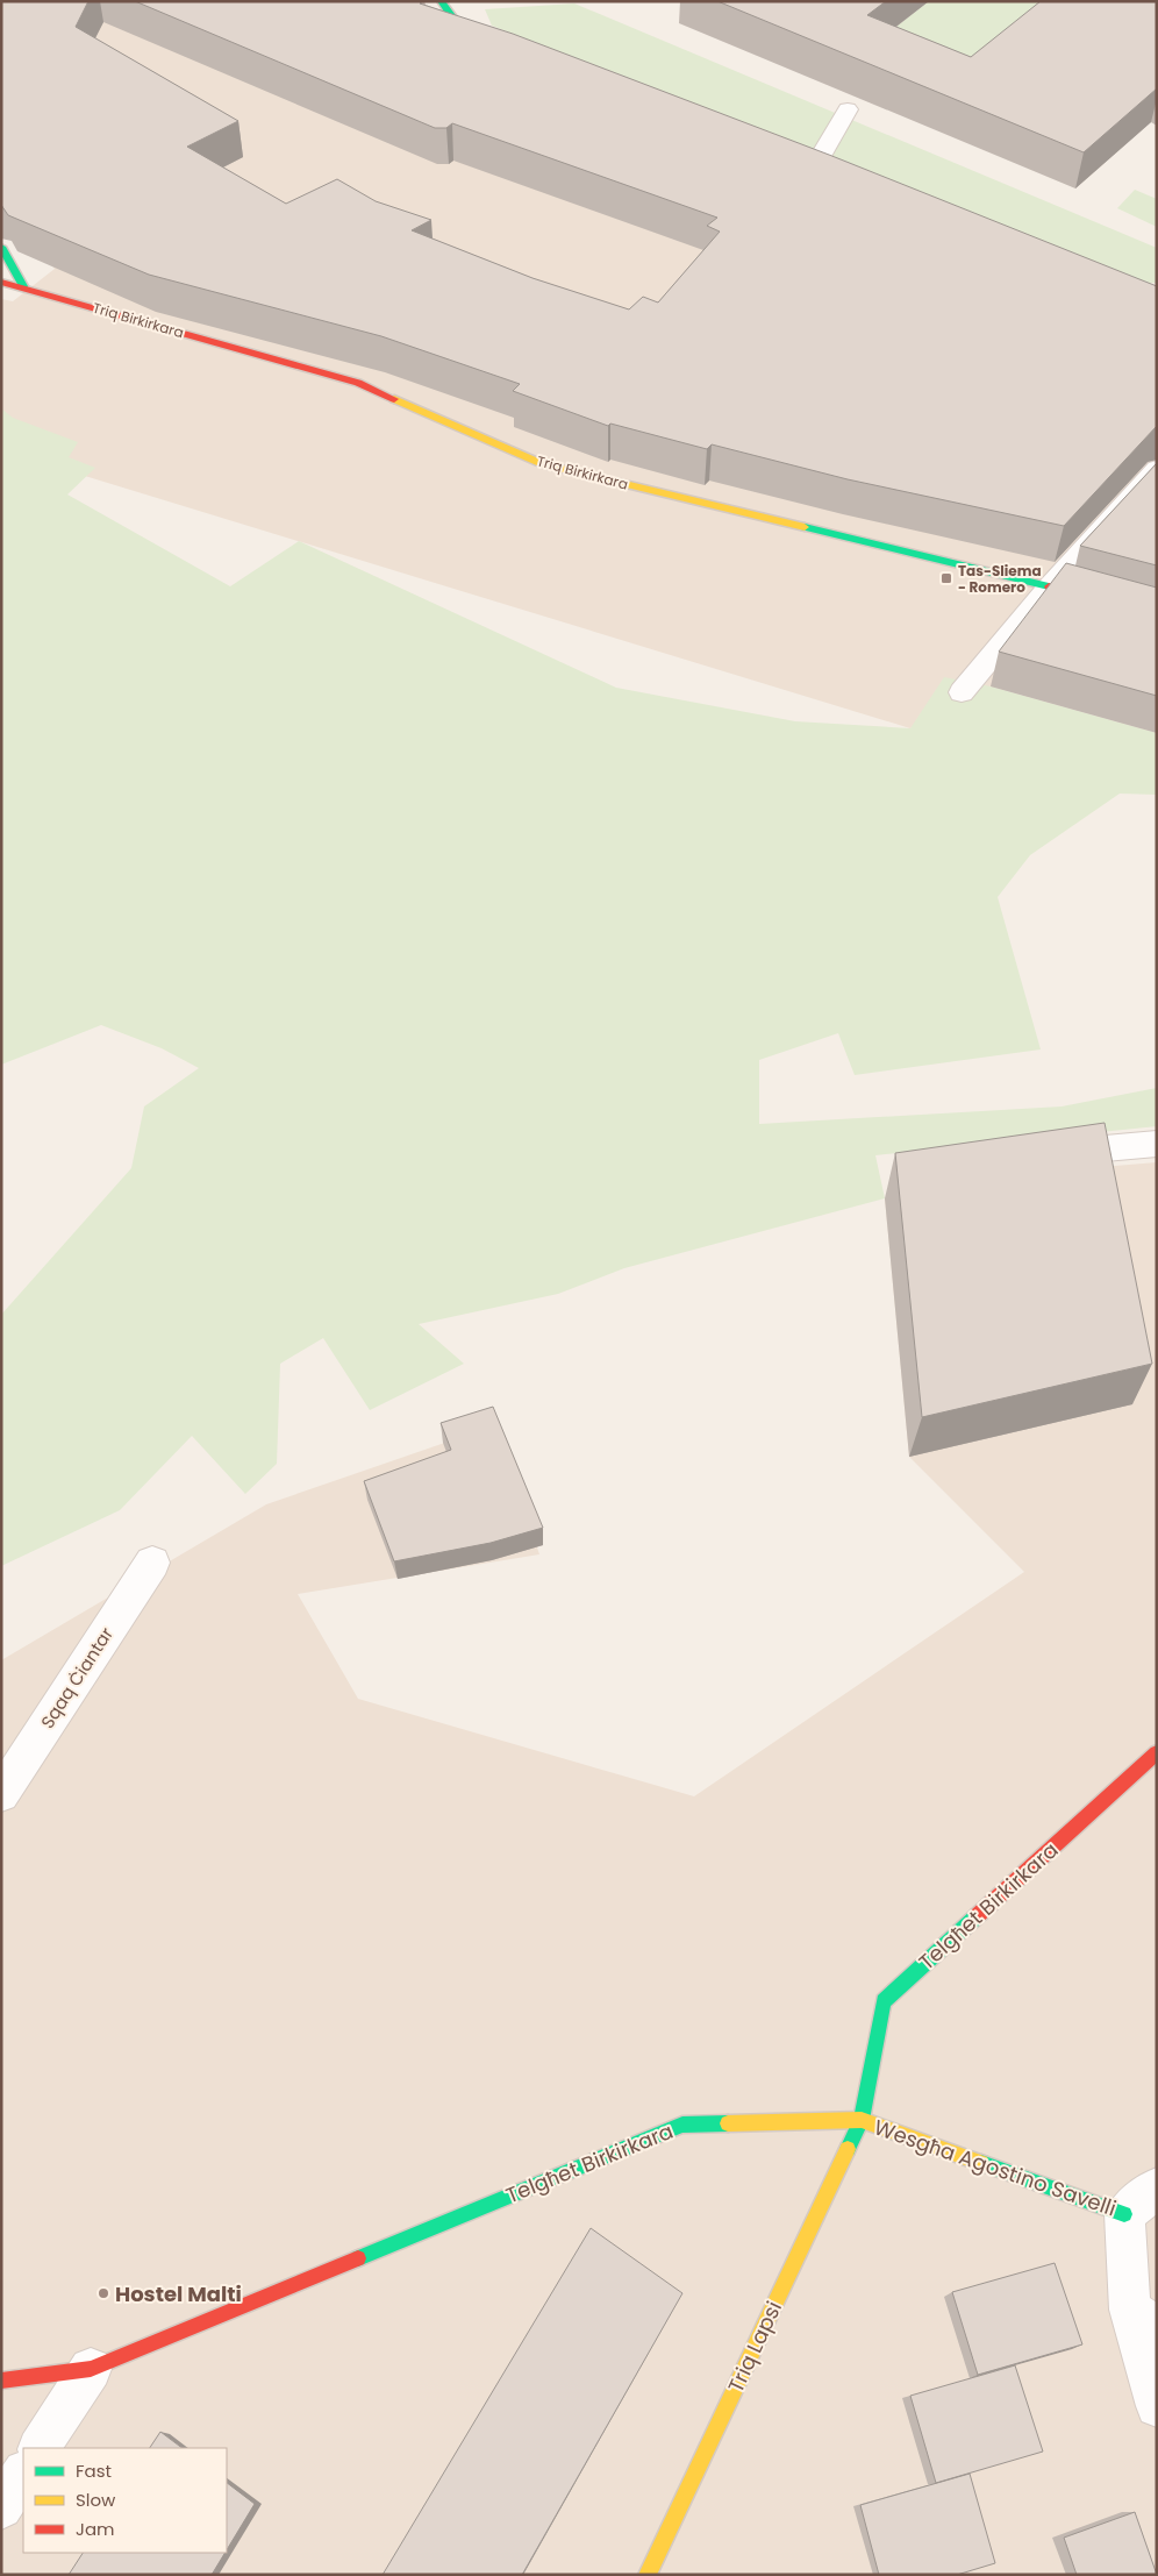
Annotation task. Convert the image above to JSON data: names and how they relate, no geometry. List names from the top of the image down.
{
  "streets": {
    "street": [
      "Triq Birkirkara",
      "Sqaq Ċiantar",
      "Telgħet Birkirkara",
      "Wesgħa Agostino Savelli",
      "Triq Lapsi"
    ]
  },
  "crossings": [
    ["Telgħet Birkirkara", "Wesgħa Agostino Savelli"],
    ["Telgħet Birkirkara", "Triq Lapsi"],
    ["Wesgħa Agostino Savelli", "Triq Lapsi"]
  ],
  "places": {
    "transit": ["Tas-Sliema - Romero"],
    "other": ["Hostel Malti"]
  },
  "legend": ["Fast", "Slow", "Jam"]
}
